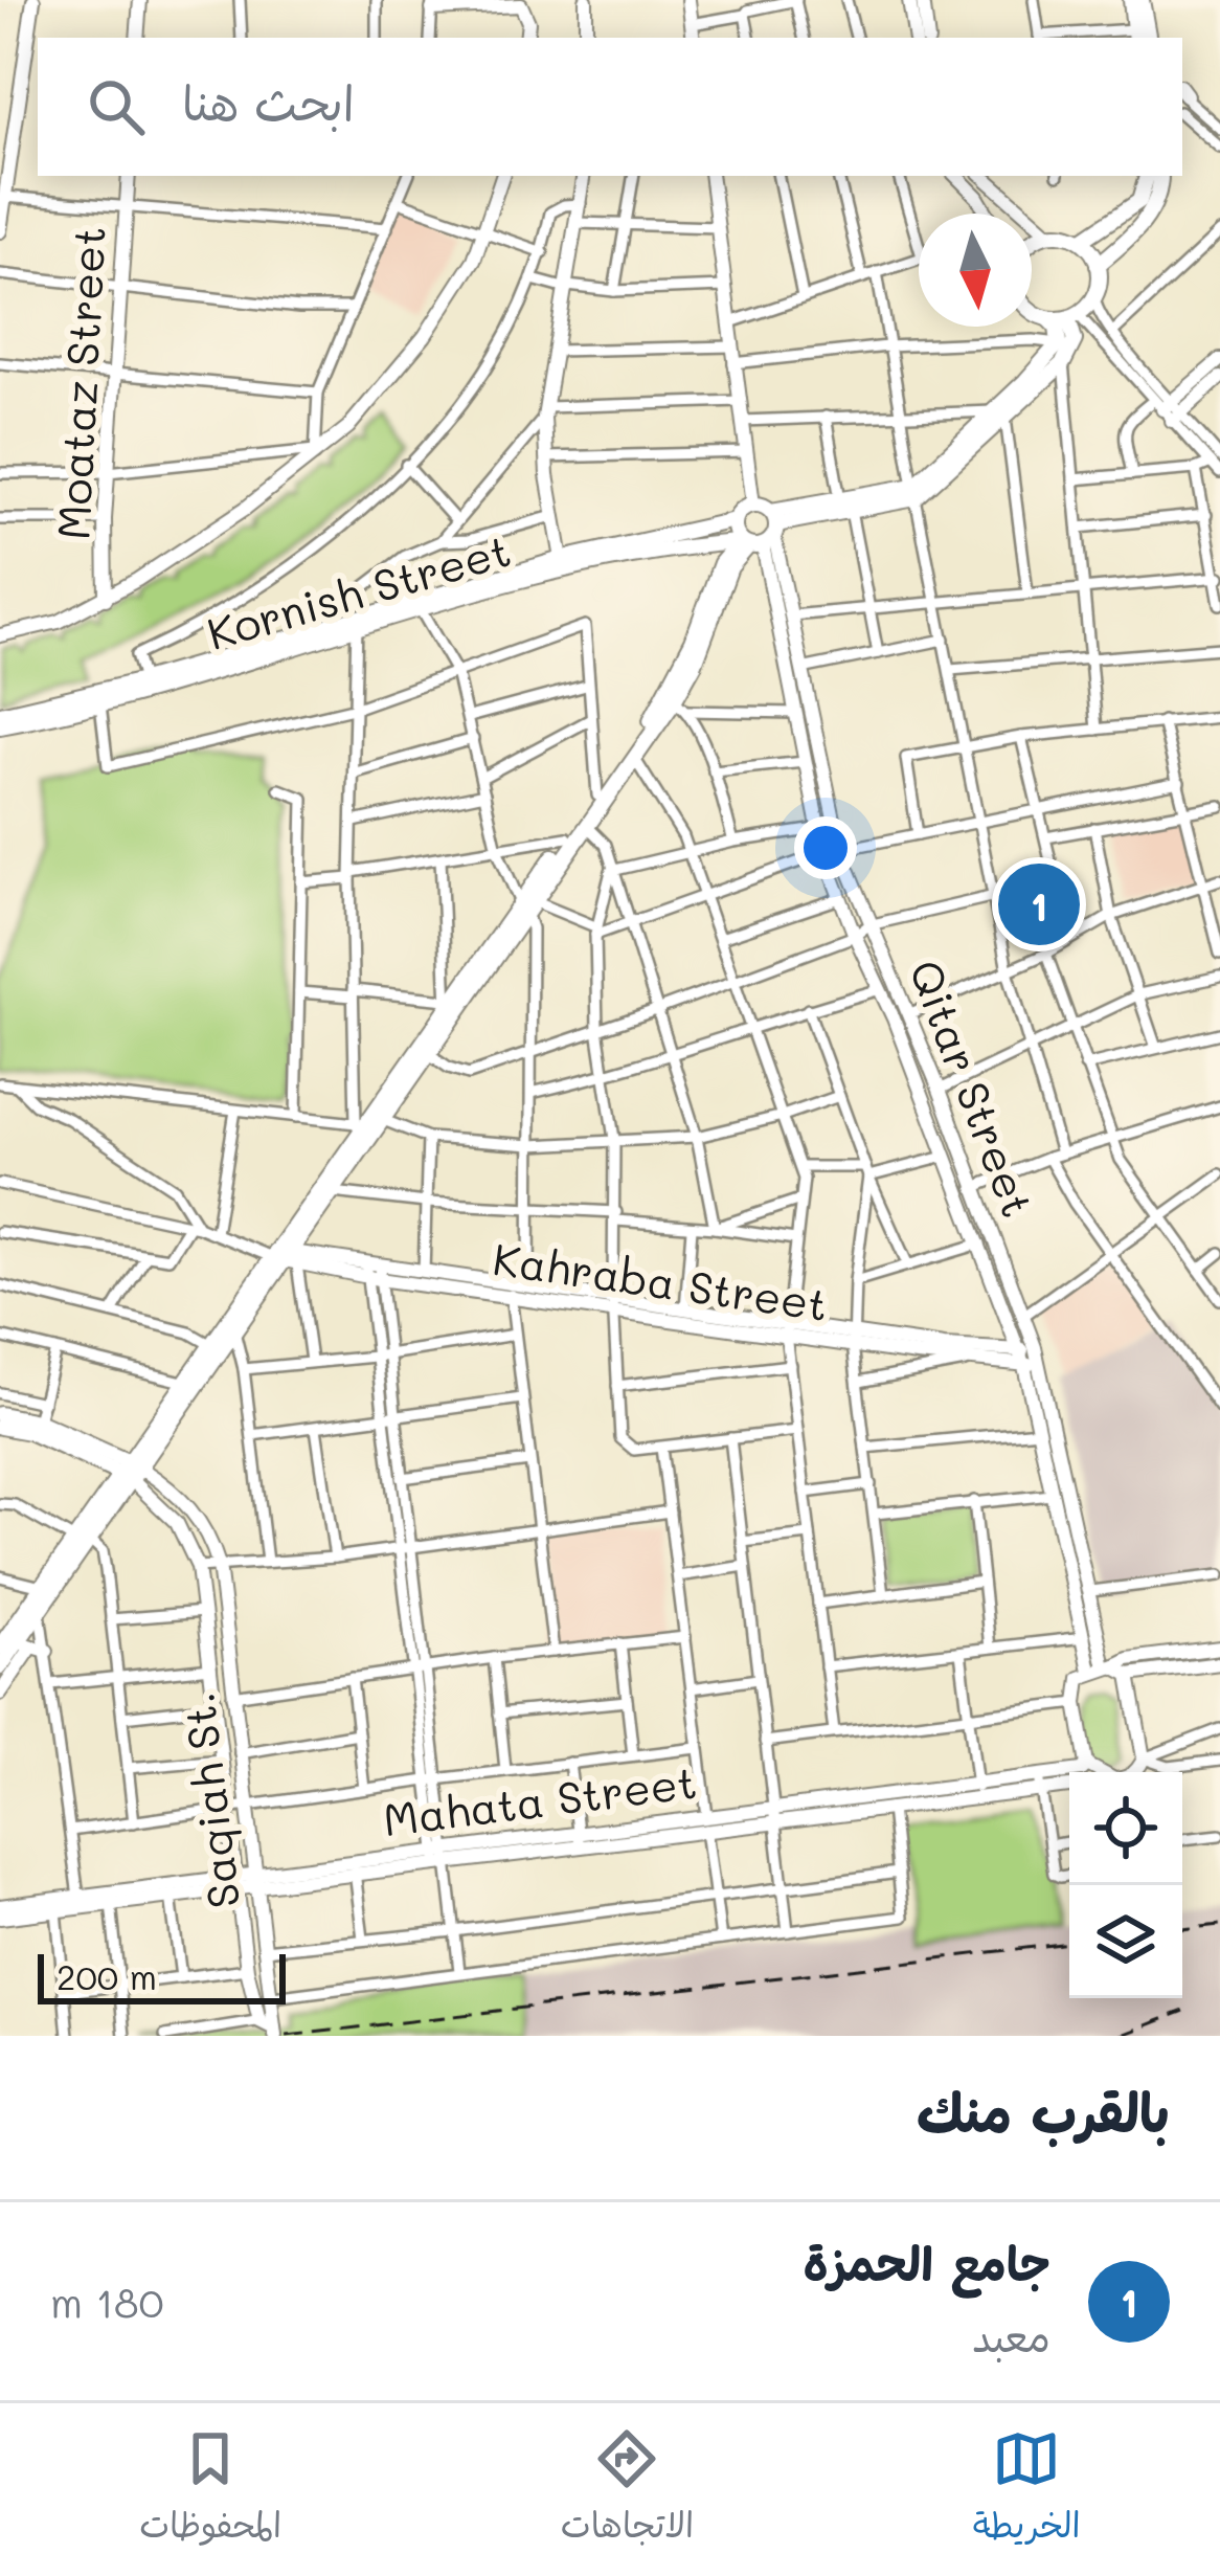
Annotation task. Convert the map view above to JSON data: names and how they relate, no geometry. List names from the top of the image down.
{
  "streets": {
    "main road": [
      "Moataz Street",
      "Kornish Street",
      "Qitar Street",
      "Kahraba Street",
      "Saqiah St.",
      "Mahata Street"
    ]
  },
  "crossings": [
    ["Kornish Street", "Qitar Street"],
    ["Qitar Street", "Kahraba Street"],
    ["Saqiah St.", "Mahata Street"]
  ],
  "scale_bar": "200 m",
  "north": "bottom",
  "page": {
    "search": "ابحث هنا",
    "pins": "1",
    "scale": "200 m",
    "heading": "بالقرب منك",
    "list": [
      {
        "mark": "1",
        "name": "جامع الحمزة",
        "note": "معبد",
        "value": "180 m"
      }
    ],
    "nav": ["الخريطة", "الاتجاهات", "المحفوظات"]
  }
}
